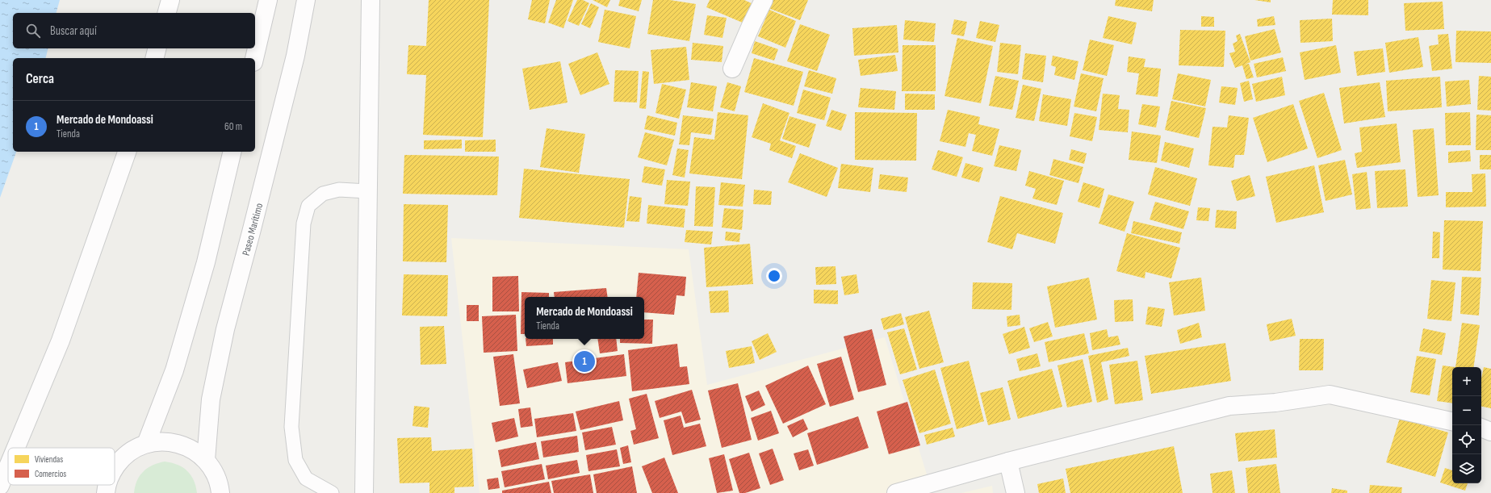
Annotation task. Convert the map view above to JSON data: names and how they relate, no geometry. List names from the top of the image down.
{
  "streets": {
    "street": ["Paseo Marítimo"]
  },
  "legend": ["Viviendas", "Comercios"],
  "page": {
    "search": "Buscar aquí",
    "heading": "Cerca",
    "list": [
      {
        "mark": "1",
        "name": "Mercado de Mondoassi",
        "note": "Tienda",
        "value": "60 m"
      }
    ],
    "popup": ["Mercado de Mondoassi", "Tienda"],
    "pins": "1",
    "map_buttons": ["+", "−"]
  }
}
